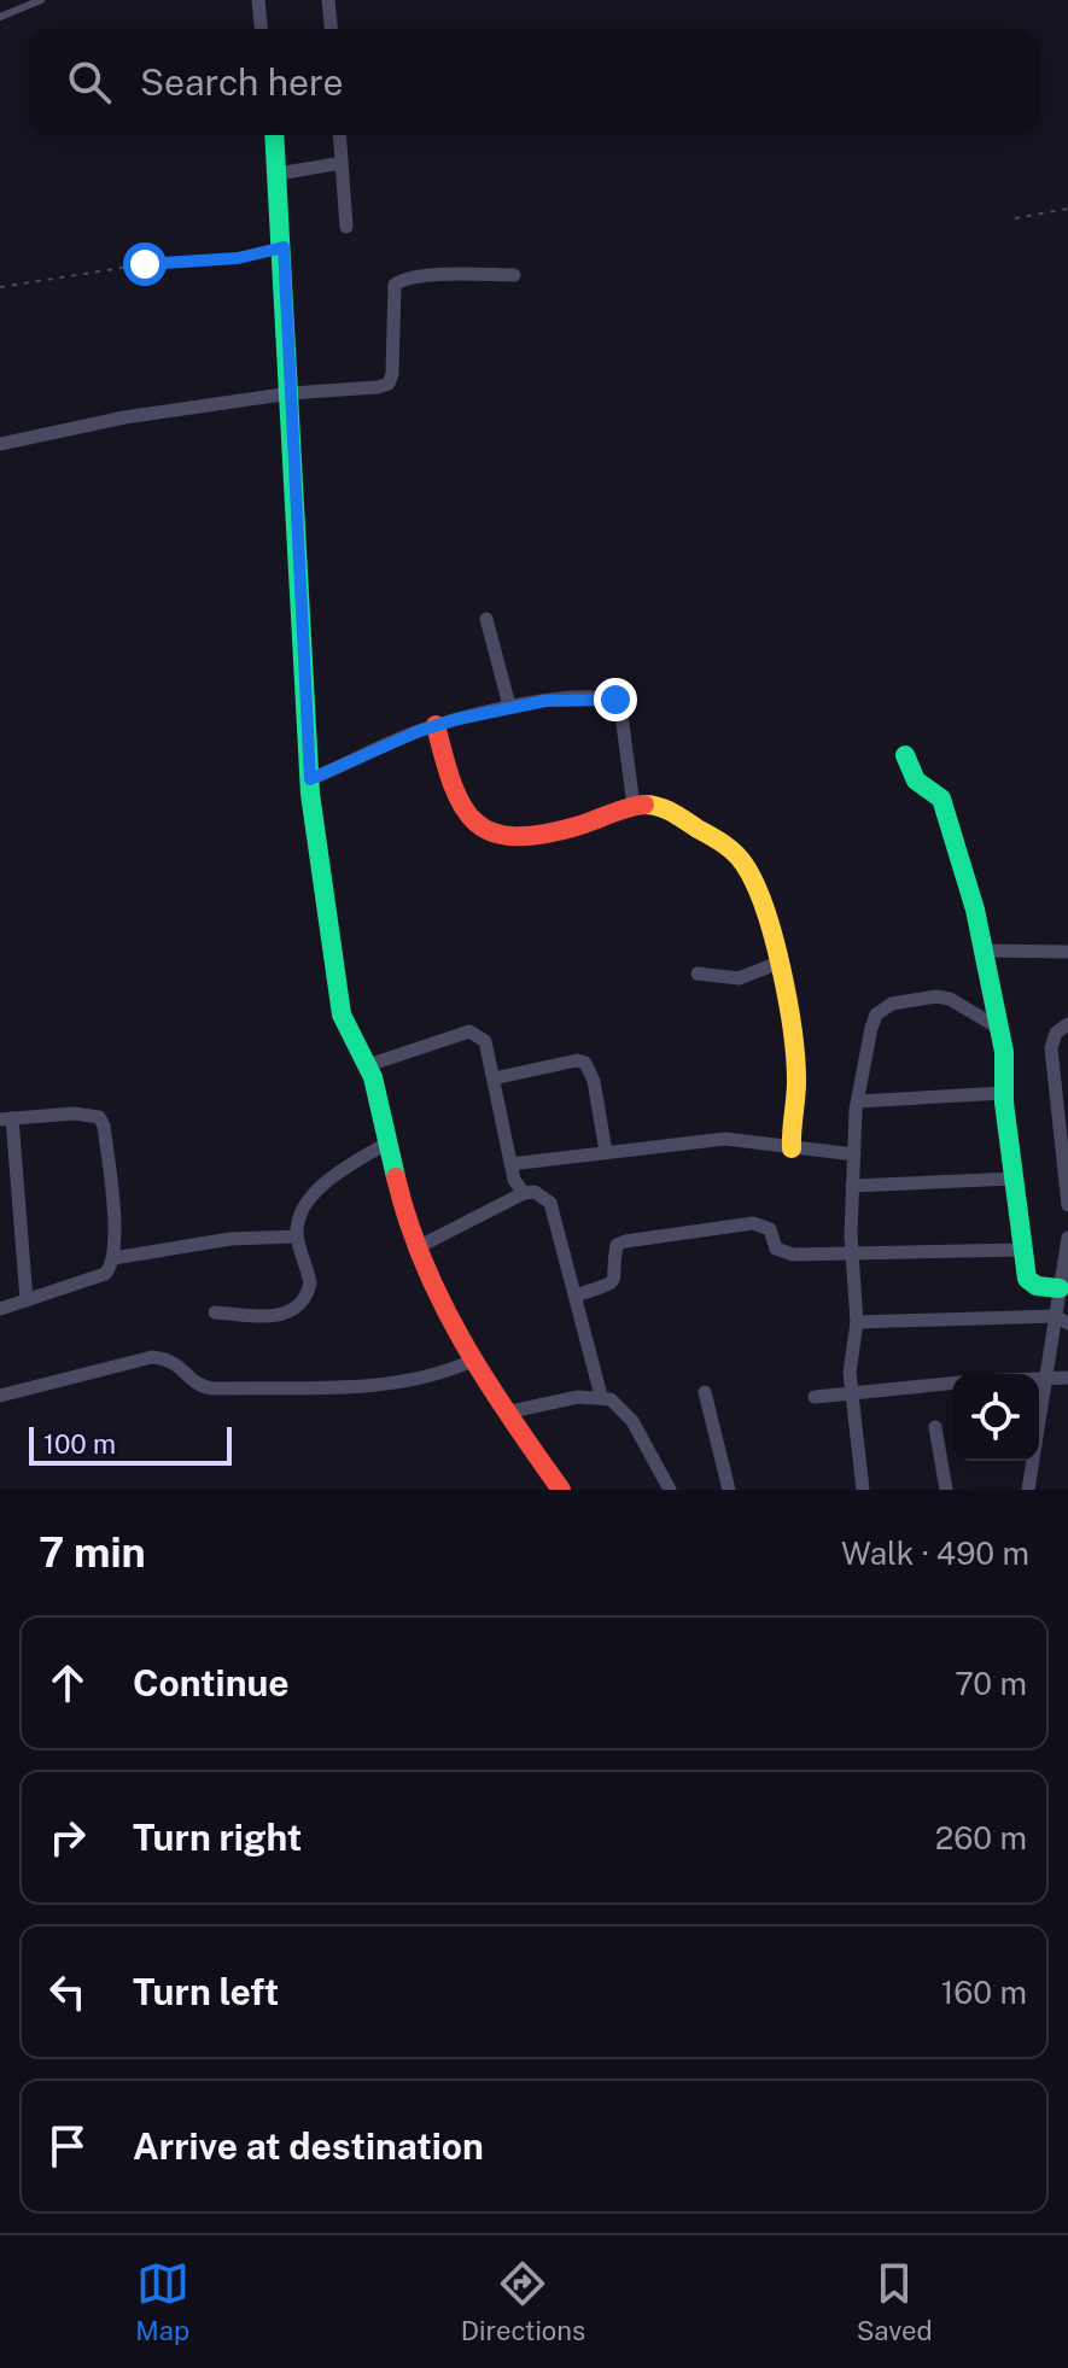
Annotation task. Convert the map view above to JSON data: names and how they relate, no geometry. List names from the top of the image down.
{
  "scale_bar": "100 m",
  "page": {
    "search": "Search here",
    "scale": "100 m",
    "heading": ["7 min", "Walk · 490 m"],
    "list": [
      ["Continue", "70 m"],
      ["Turn right", "260 m"],
      ["Turn left", "160 m"],
      "Arrive at destination"
    ],
    "nav": ["Map", "Directions", "Saved"]
  }
}
